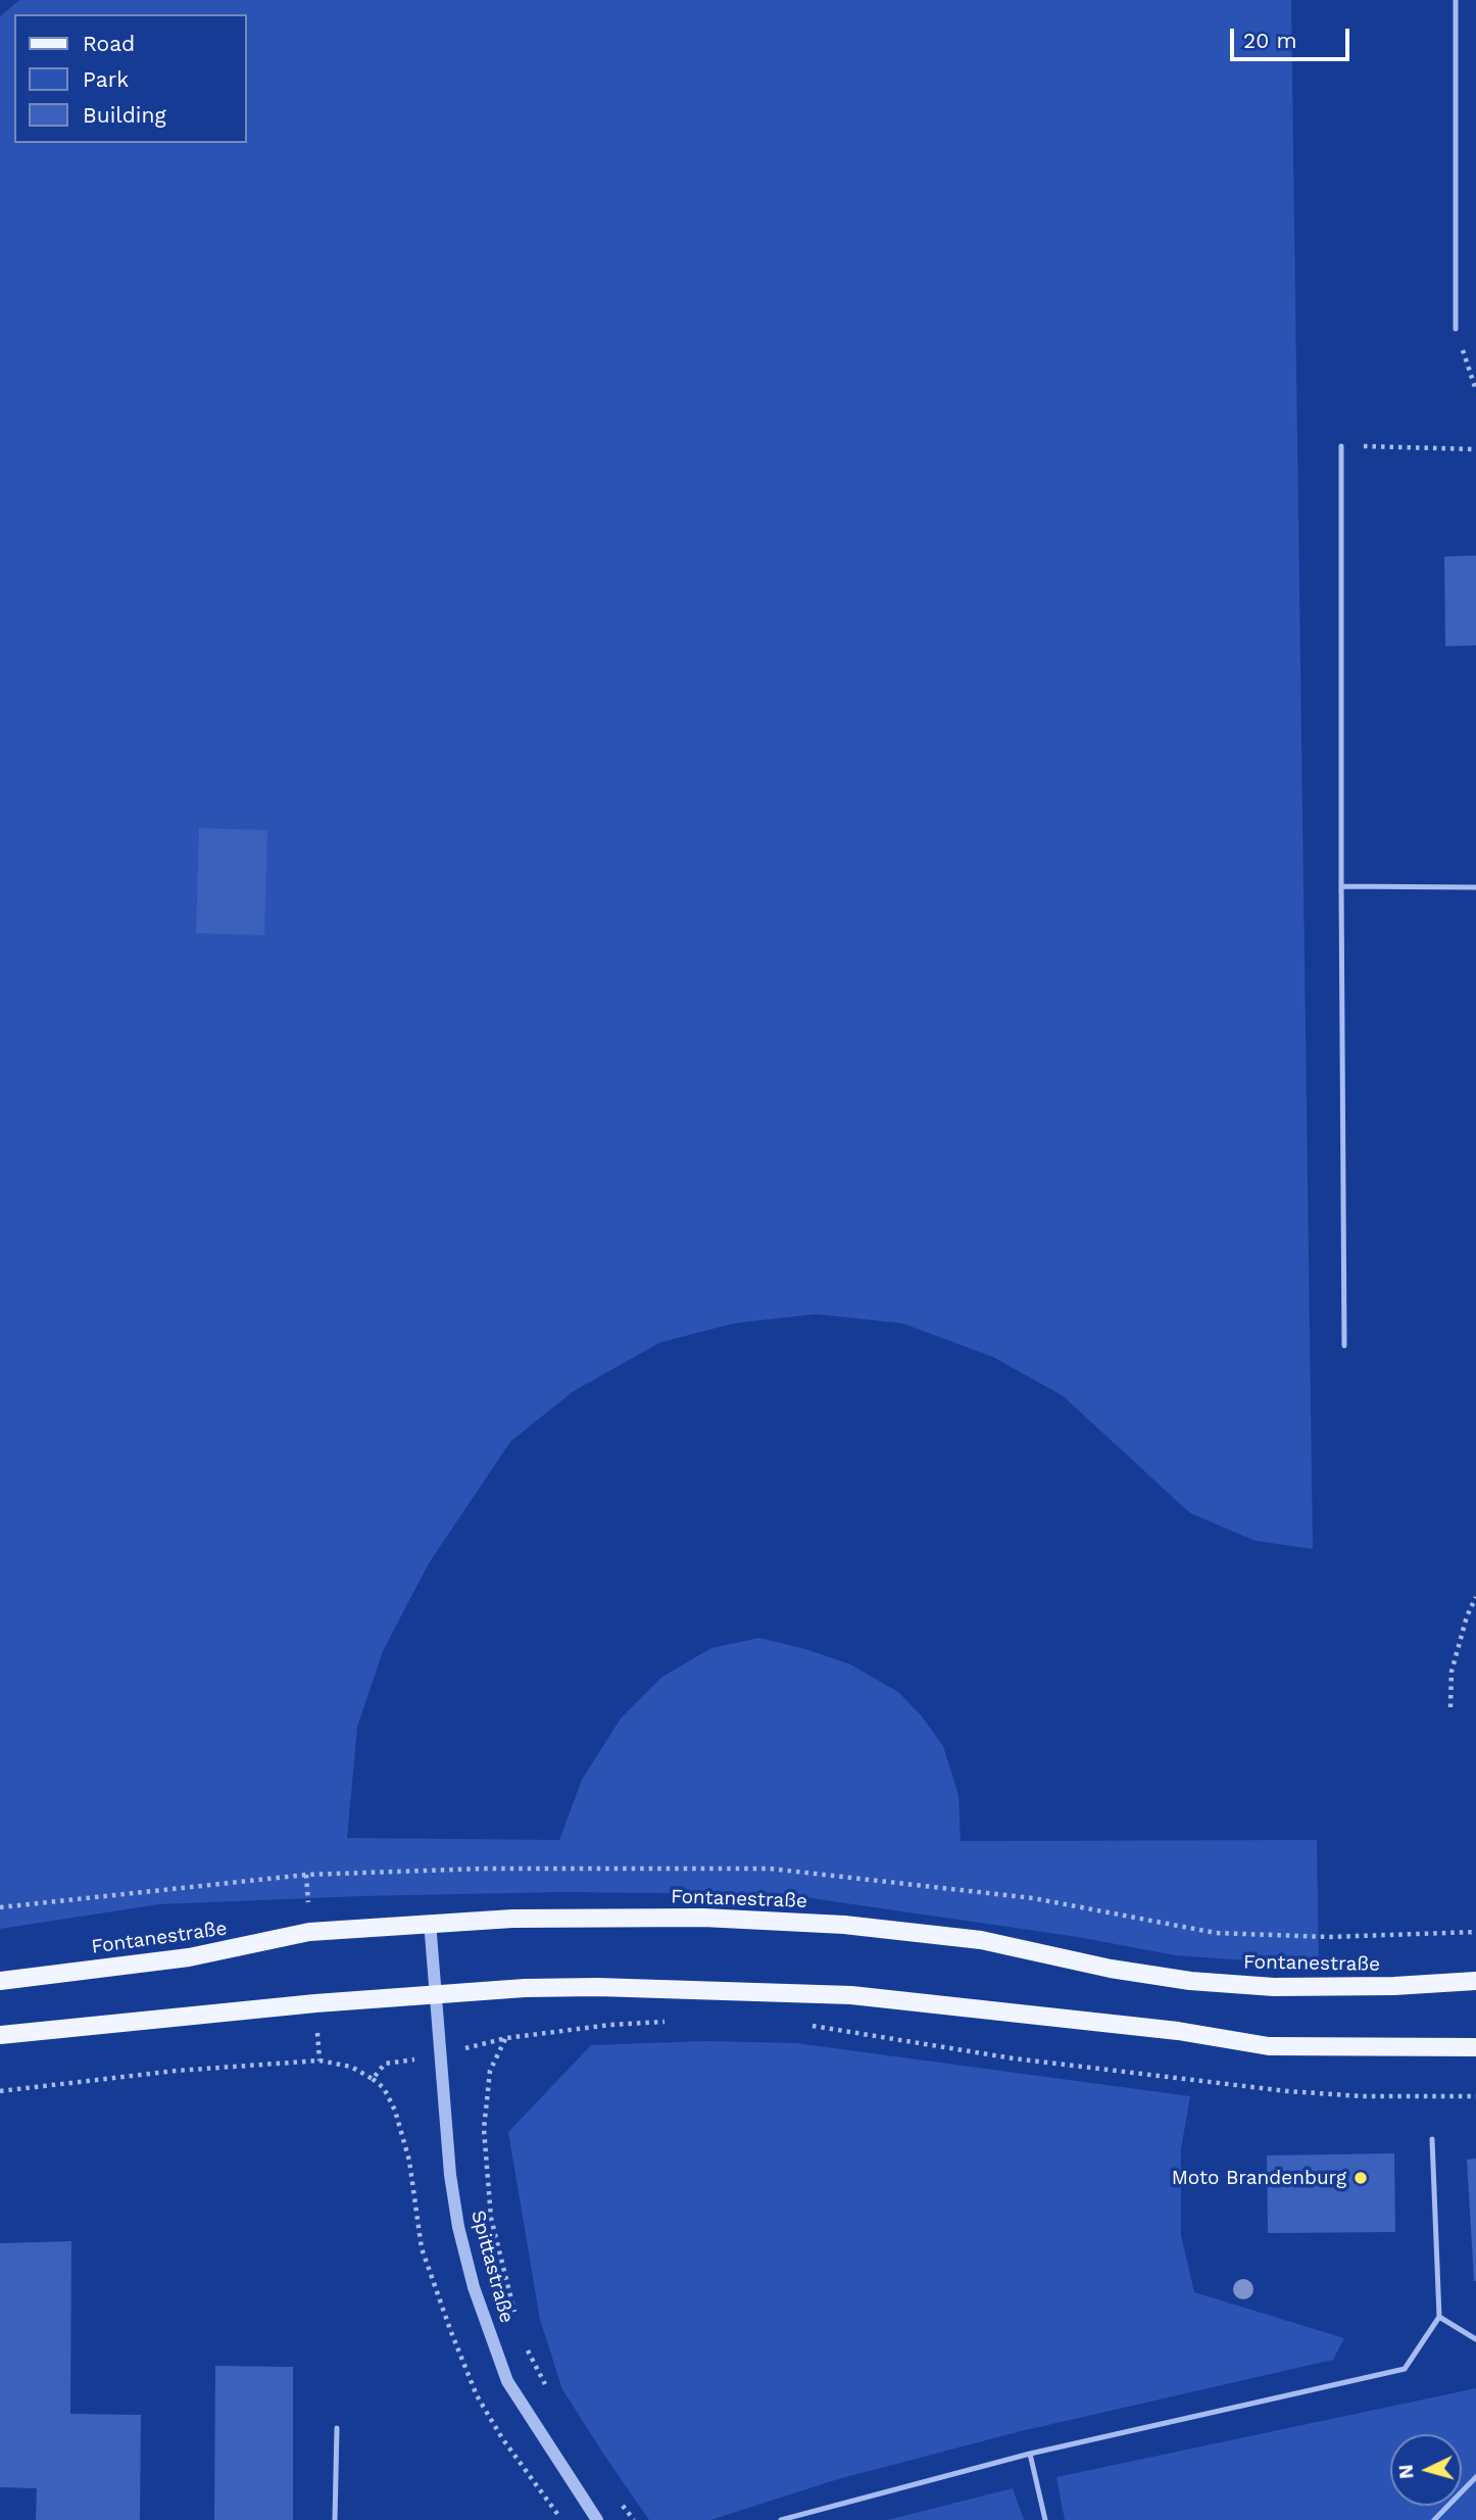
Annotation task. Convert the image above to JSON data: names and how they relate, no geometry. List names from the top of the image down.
{
  "streets": {
    "main road": ["Fontanestraße"],
    "street": ["Spittastraße"]
  },
  "crossings": [
    ["Fontanestraße", "Spittastraße"]
  ],
  "places": ["Moto Brandenburg"],
  "legend": ["Road", "Park", "Building"],
  "scale_bar": "20 m",
  "north": "left"
}
